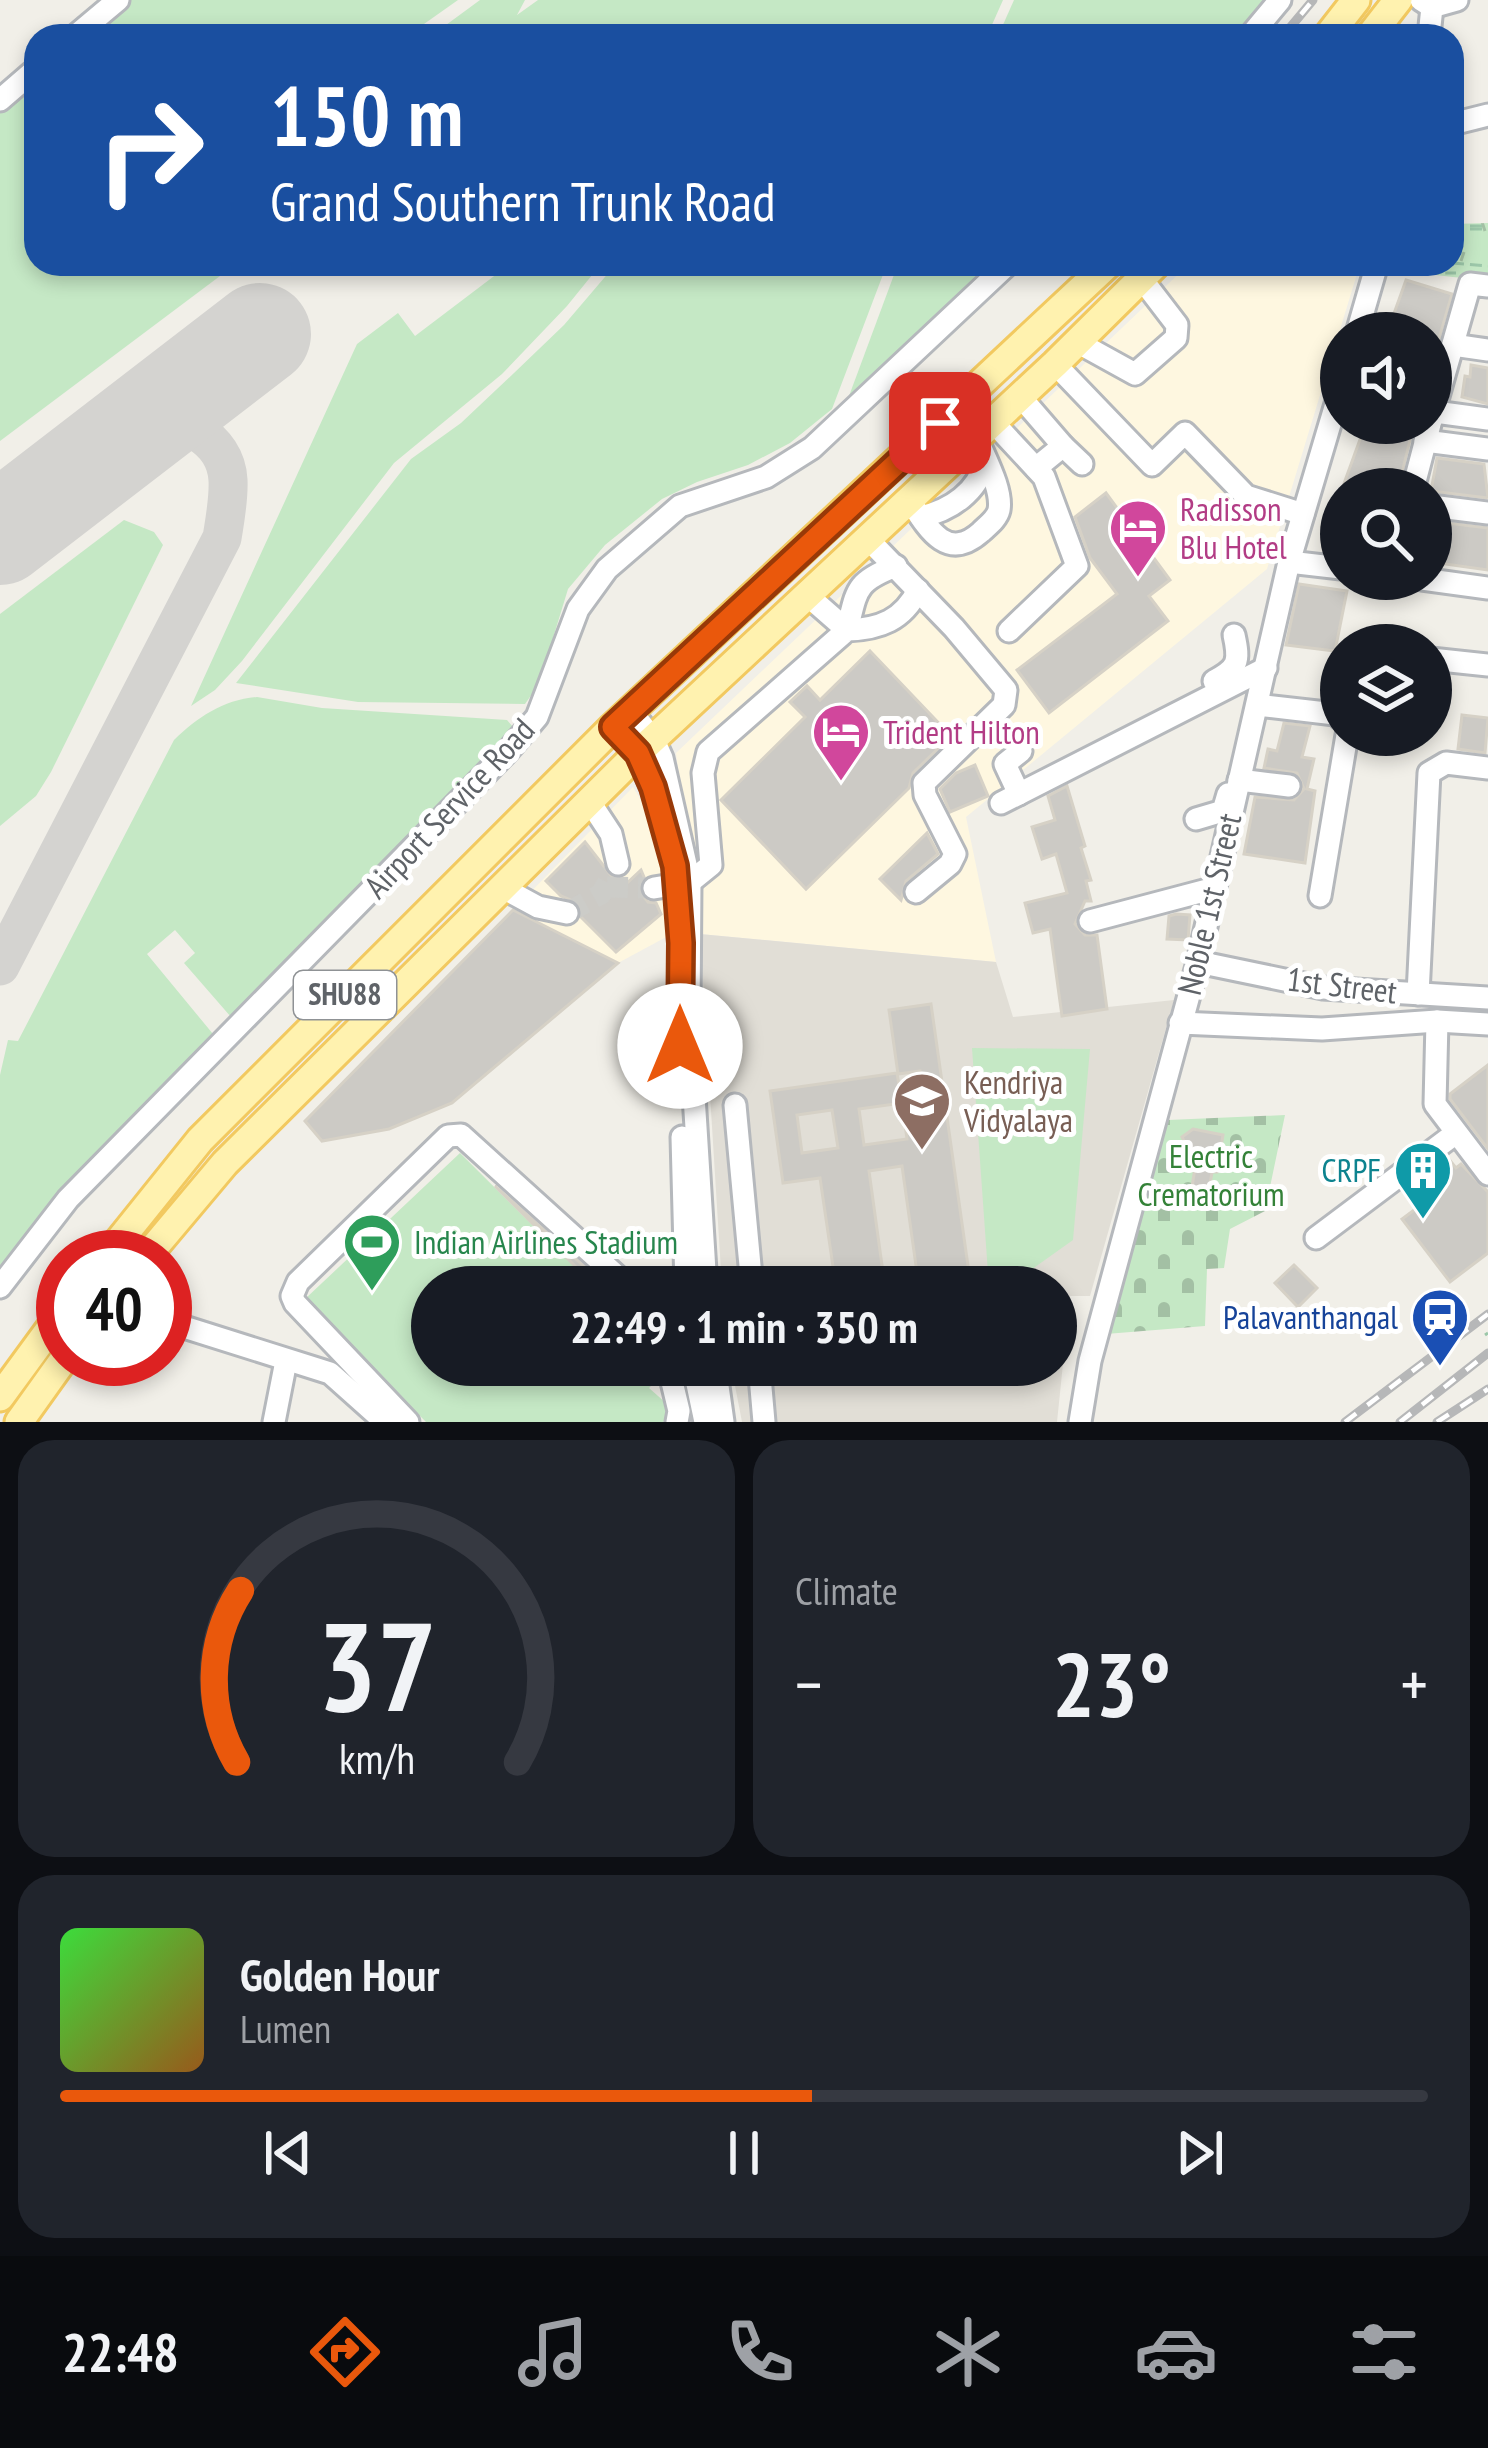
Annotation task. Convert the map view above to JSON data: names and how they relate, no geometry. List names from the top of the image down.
{
  "streets": {
    "main road": ["SHU88"],
    "street": ["Airport Service Road", "Noble 1st Street", "1st Street"]
  },
  "crossings": [
    ["Noble 1st Street", "1st Street"]
  ],
  "parks": ["Electric Crematorium"],
  "places": {
    "hotel": ["Radisson Blu Hotel", "Trident Hilton"],
    "school or university": ["Kendriya Vidyalaya"],
    "building": ["CRPF"],
    "sports": ["Indian Airlines Stadium"],
    "station": ["Palavanthangal"]
  },
  "page": {
    "turn": ["150 m", "Grand Southern Trunk Road"],
    "limit": "40",
    "trip": "22:49 · 1 min · 350 m",
    "tile": "Climate",
    "heat": ["−", "23°", "+"],
    "song": ["Golden Hour", "Lumen"],
    "tabs": "22:48",
    "gauge": ["37", "km/h"]
  }
}
